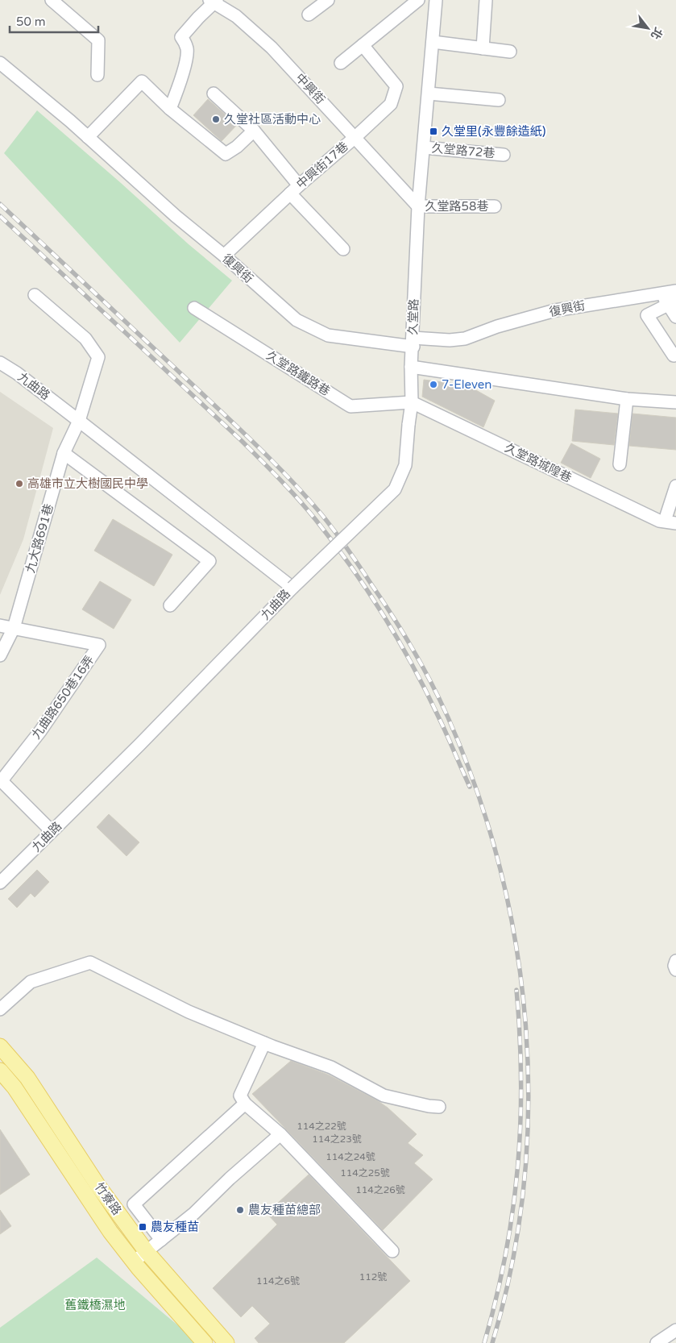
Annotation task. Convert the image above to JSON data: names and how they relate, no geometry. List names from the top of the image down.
{
  "streets": {
    "main road": ["竹寮路"],
    "street": [
      "中興街",
      "久堂路72巷",
      "中興街17巷",
      "久堂路58巷",
      "復興街",
      "久堂路",
      "久堂路鐵路巷",
      "九曲路",
      "久堂路城隍巷",
      "九大路691巷",
      "九曲路650巷16弄"
    ]
  },
  "crossings": [
    ["中興街", "中興街17巷"],
    ["中興街", "久堂路58巷"],
    ["中興街", "久堂路"],
    ["久堂路72巷", "久堂路"],
    ["中興街17巷", "復興街"],
    ["久堂路58巷", "久堂路"],
    ["復興街", "久堂路"],
    ["久堂路", "久堂路鐵路巷"],
    ["久堂路", "九曲路"],
    ["久堂路", "久堂路城隍巷"],
    ["久堂路鐵路巷", "久堂路城隍巷"],
    ["九曲路", "九大路691巷"],
    ["九大路691巷", "九曲路650巷16弄"]
  ],
  "parks": ["舊鐵橋濕地"],
  "places": {
    "other": [
      "久堂社區活動中心",
      "7-Eleven",
      "高雄市立大樹國民中學",
      "農友種苗總部"
    ],
    "transit": ["久堂里(永豐餘造紙)", "農友種苗"]
  },
  "house_numbers": [
    "114之22號",
    "114之23號",
    "114之24號",
    "114之25號",
    "114之26號",
    "112號",
    "114之6號"
  ],
  "scale_bar": "50 m",
  "north": "bottom right"
}
